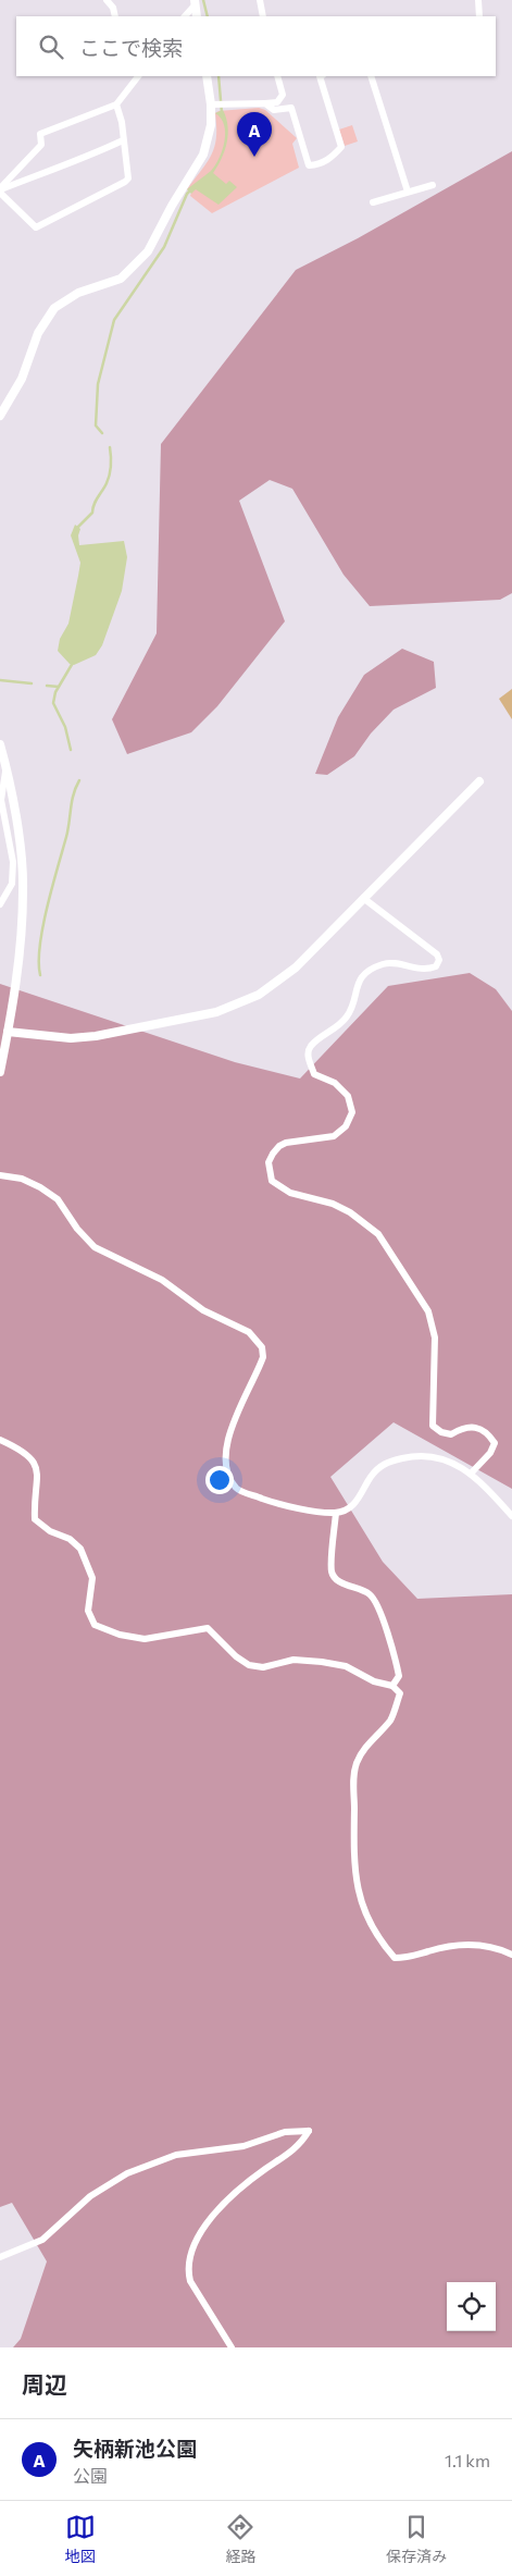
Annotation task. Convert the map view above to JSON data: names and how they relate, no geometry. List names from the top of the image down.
{
  "page": {
    "search": "ここで検索",
    "pins": "A",
    "heading": "周辺",
    "list": [
      {
        "mark": "A",
        "name": "矢柄新池公園",
        "note": "公園",
        "value": "1.1 km"
      }
    ],
    "nav": ["地図", "経路", "保存済み"]
  }
}
